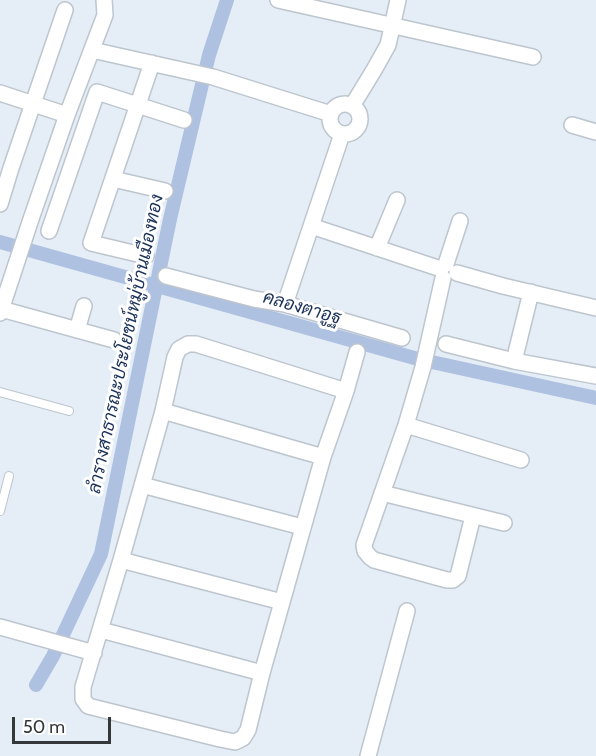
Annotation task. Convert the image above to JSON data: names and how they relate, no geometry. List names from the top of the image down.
{
  "water": ["คลองตาอูฐ", "ลำรางสาธารณะประโยชน์หมู่บ้านเมืองทอง"],
  "scale_bar": "50 m"
}
